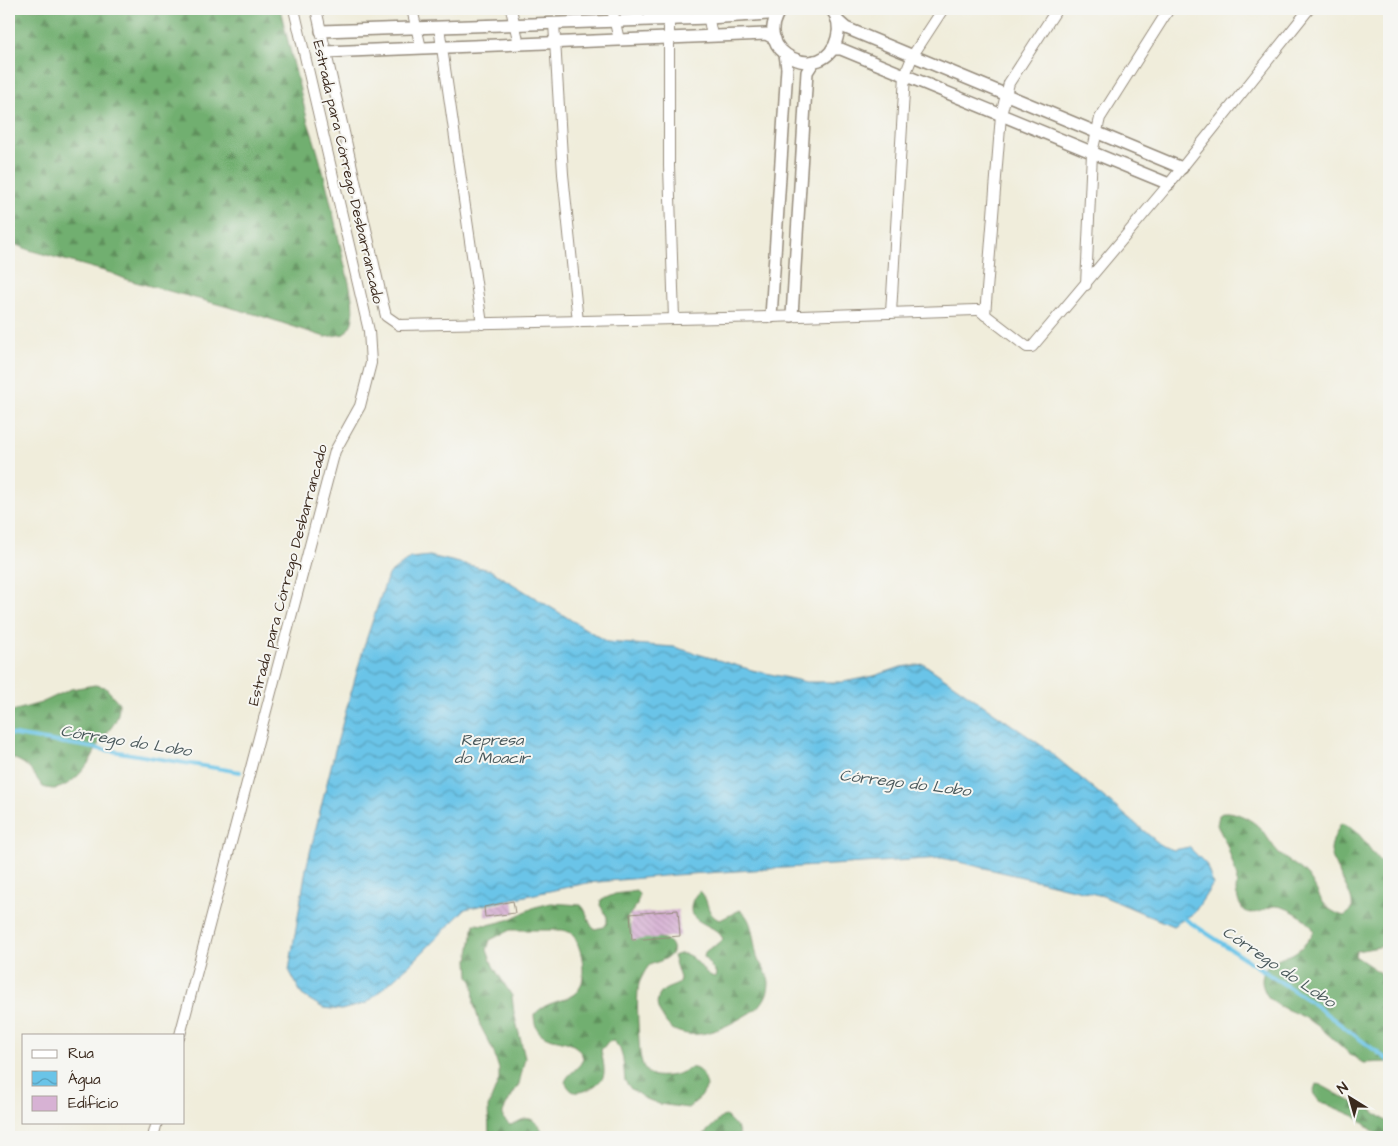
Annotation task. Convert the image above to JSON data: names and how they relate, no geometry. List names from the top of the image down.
{
  "streets": {
    "street": ["Estrada para Córrego Desbarrancado"]
  },
  "water": ["Represa do Moacir", "Córrego do Lobo"],
  "legend": ["Rua", "Água", "Edifício"],
  "north": "top left"
}
